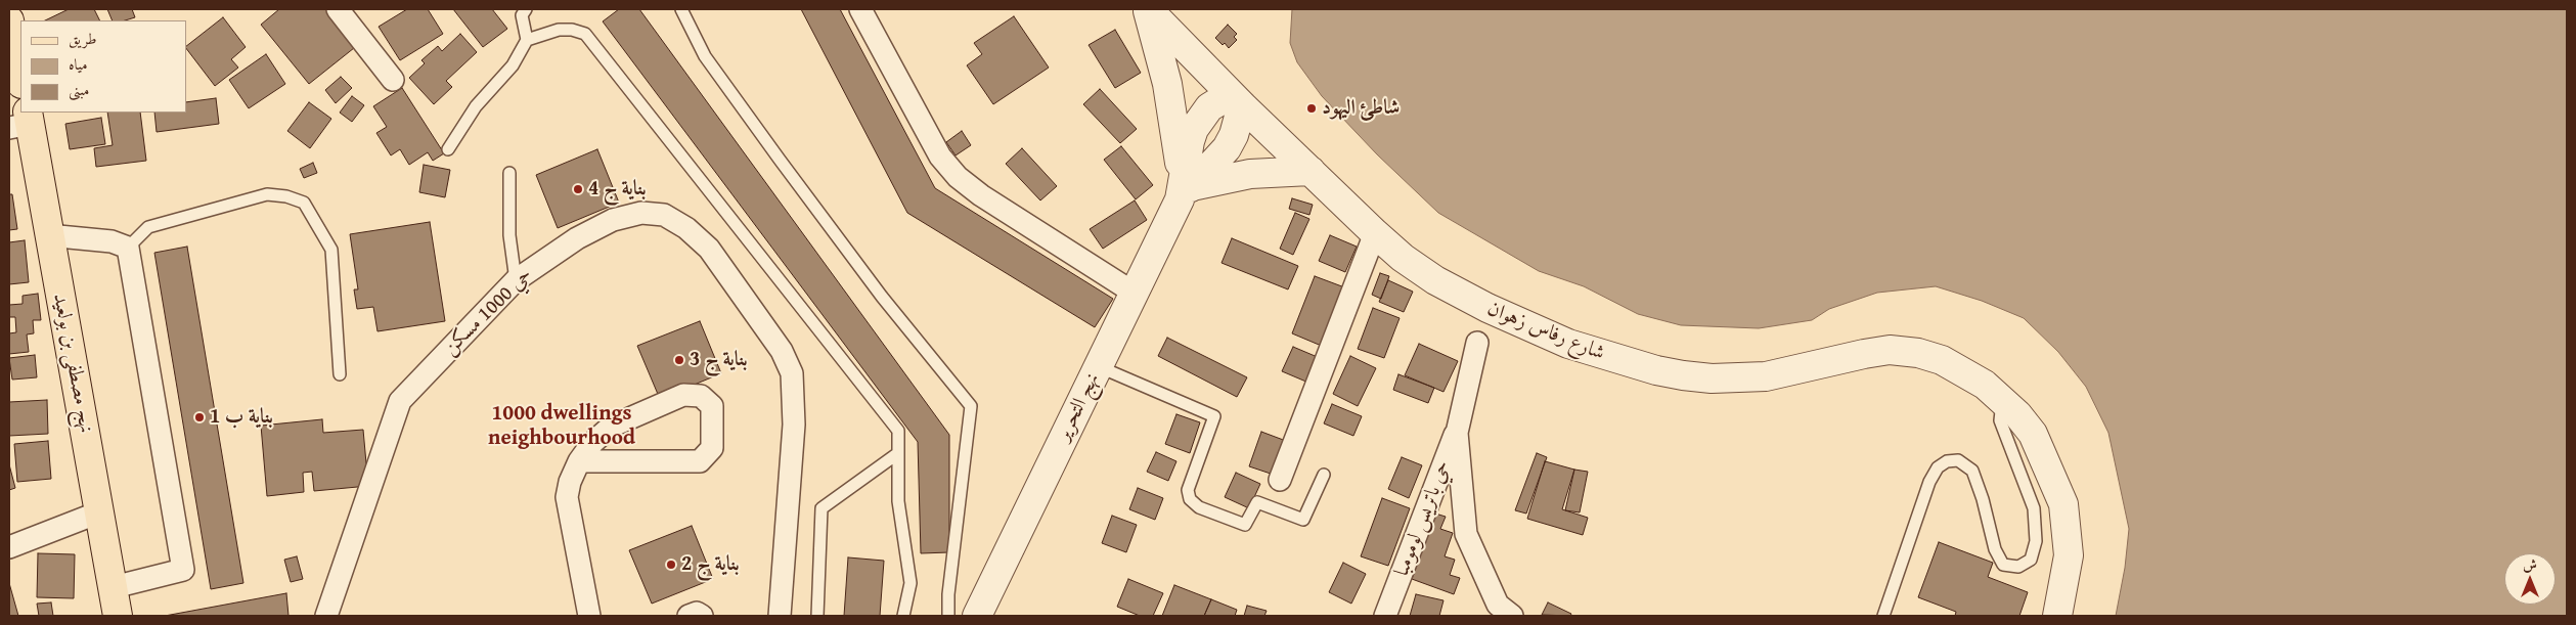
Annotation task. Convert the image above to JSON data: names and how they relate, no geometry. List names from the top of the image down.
{
  "streets": {
    "main road": ["نهج مصطفى بن بولعيد"],
    "street": [
      "حي 1000 مسكن",
      "شارع رفاس زهوان",
      "نهج التحرير",
      "حي باتريس لومومبا"
    ]
  },
  "crossings": [
    ["شارع رفاس زهوان", "نهج التحرير"]
  ],
  "districts": ["1000 dwellings neighbourhood"],
  "places": [
    "شاطئ اليهود",
    "بناية ج 4",
    "بناية ج 3",
    "بناية ب 1",
    "بناية ج 2"
  ],
  "legend": ["طريق", "مياه", "مبنى"],
  "north": "top"
}
